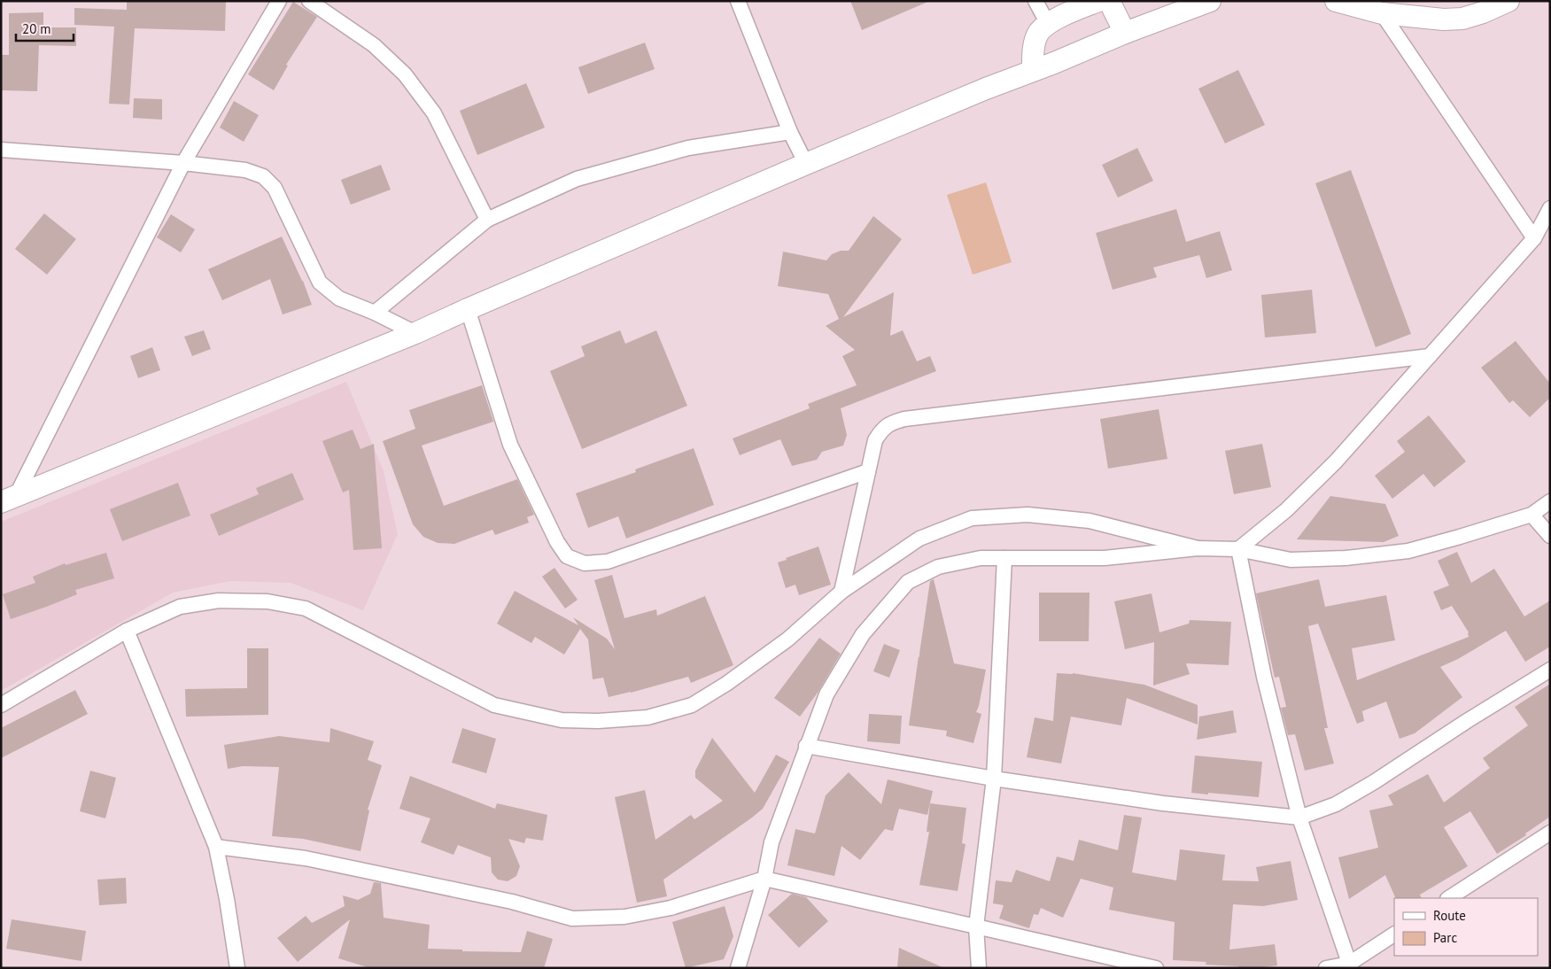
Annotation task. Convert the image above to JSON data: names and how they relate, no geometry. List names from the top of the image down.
{
  "legend": ["Route", "Parc"],
  "scale_bar": "20 m"
}
